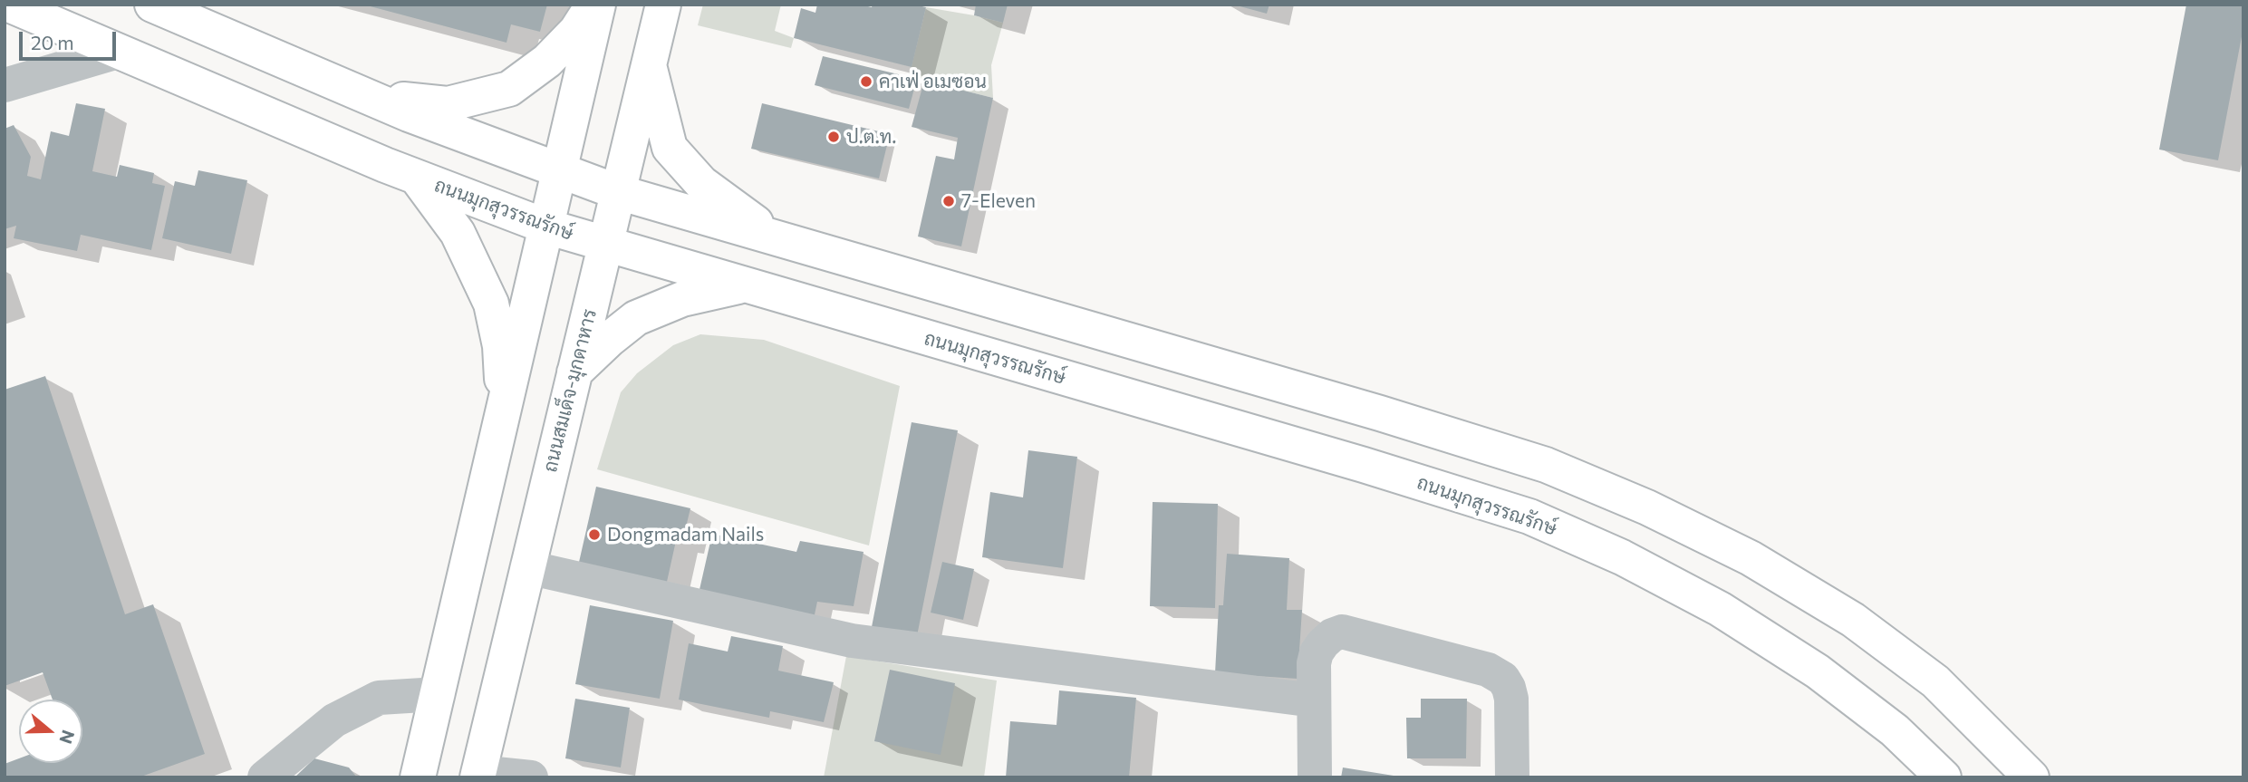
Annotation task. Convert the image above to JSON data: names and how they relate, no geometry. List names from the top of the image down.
{
  "streets": {
    "main road": ["ถนนมุกสุวรรณรักษ์", "ถนนสมเด็จ-มุกดาหาร"]
  },
  "crossings": [
    ["ถนนมุกสุวรรณรักษ์", "ถนนสมเด็จ-มุกดาหาร"]
  ],
  "places": [
    "คาเฟ่ อเมซอน",
    "ป.ต.ท.",
    "7-Eleven",
    "Dongmadam Nails"
  ],
  "scale_bar": "20 m",
  "north": "right"
}
